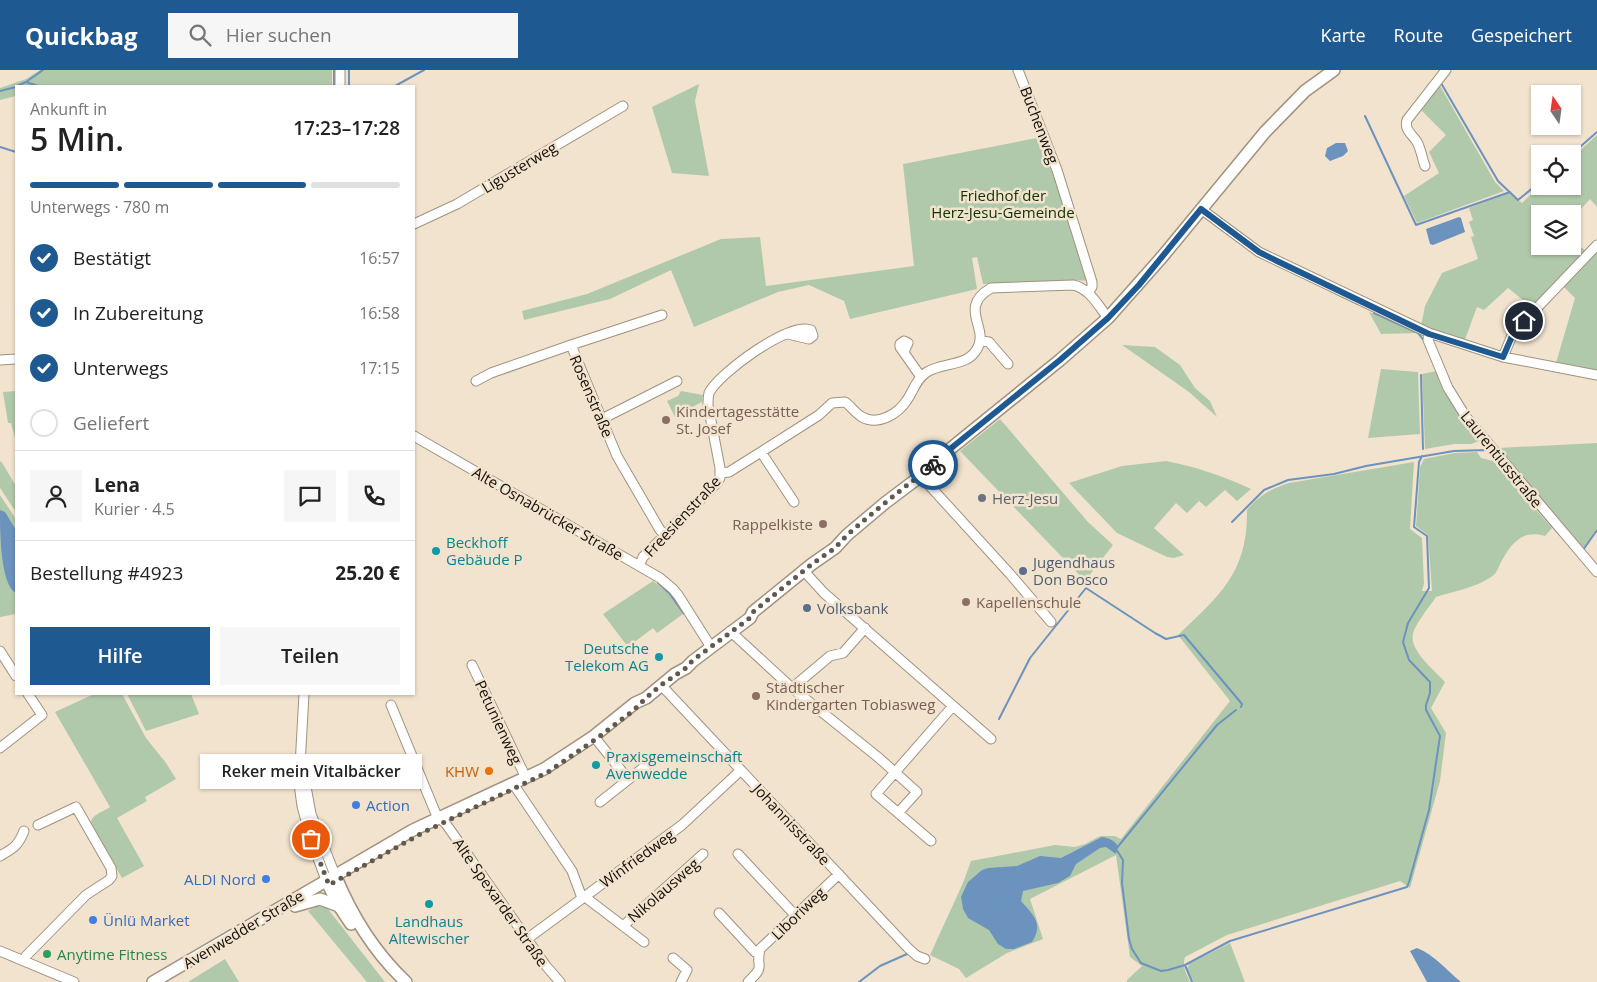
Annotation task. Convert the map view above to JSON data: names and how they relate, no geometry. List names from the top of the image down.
{
  "streets": {
    "main road": ["Avenwedder Straße"],
    "street": [
      "Buchenweg",
      "Ligusterweg",
      "Rosenstraße",
      "Laurentiusstraße",
      "Alte Osnabrücker Straße",
      "Freesienstraße",
      "Petunienweg",
      "Johannisstraße",
      "Winfriedweg",
      "Nikolausweg",
      "Alte Spexarder Straße",
      "Liboriweg"
    ]
  },
  "crossings": [
    ["Rosenstraße", "Freesienstraße"],
    ["Alte Osnabrücker Straße", "Freesienstraße"],
    ["Alte Osnabrücker Straße", "Avenwedder Straße"],
    ["Petunienweg", "Avenwedder Straße"],
    ["Johannisstraße", "Winfriedweg"],
    ["Johannisstraße", "Liboriweg"],
    ["Johannisstraße", "Avenwedder Straße"],
    ["Winfriedweg", "Nikolausweg"],
    ["Winfriedweg", "Alte Spexarder Straße"],
    ["Alte Spexarder Straße", "Avenwedder Straße"]
  ],
  "parks": ["Friedhof der Herz-Jesu-Gemeinde"],
  "places": [
    "Kindertagesstätte St. Josef",
    "Herz-Jesu",
    "Rappelkiste",
    "Beckhoff Gebäude P",
    "Jugendhaus Don Bosco",
    "Kapellenschule",
    "Volksbank",
    "Deutsche Telekom AG",
    "Städtischer Kindergarten Tobiasweg",
    "Praxisgemeinschaft Avenwedde",
    "KHW",
    "Action",
    "Reker mein Vitalbäcker",
    "ALDI Nord",
    "Landhaus Altewischer",
    "Ünlü Market",
    "Anytime Fitness"
  ],
  "north": "top",
  "page": {
    "header": "Quickbag",
    "search": "Hier suchen",
    "nav": ["Karte", "Route", "Gespeichert"],
    "heading": ["5 Min.", "Ankunft in", "17:23–17:28"],
    "panel": [
      "Lena",
      "Kurier · 4.5",
      "Bestellung #4923",
      "25.20 €"
    ],
    "bar": "Unterwegs · 780 m",
    "list": [
      ["Bestätigt", "16:57"],
      ["In Zubereitung", "16:58"],
      ["Unterwegs", "17:15"],
      "Geliefert"
    ],
    "buttons": ["Hilfe", "Teilen"],
    "bubble": "Reker mein Vitalbäcker"
  }
}
